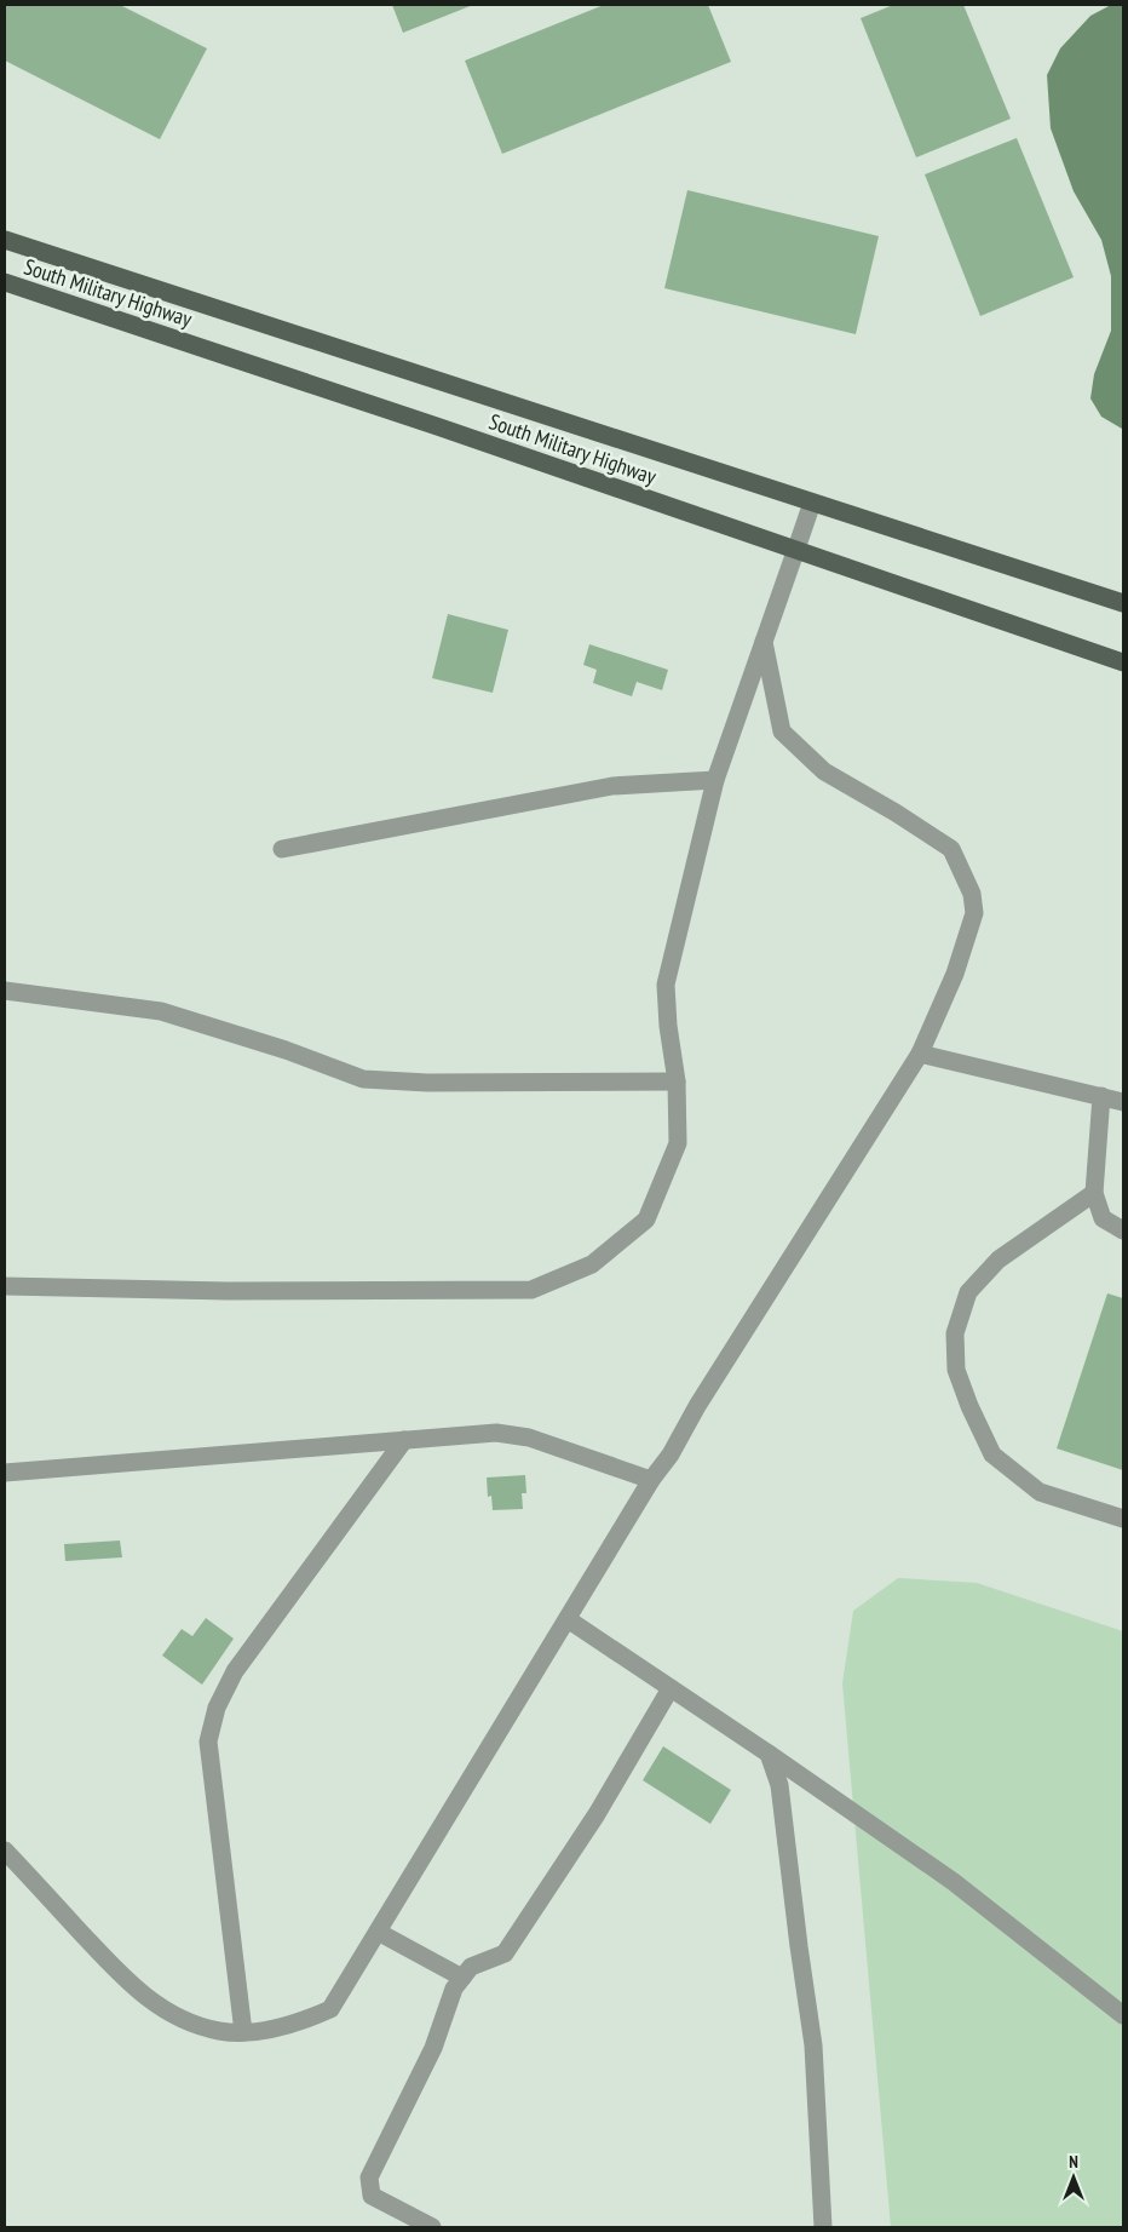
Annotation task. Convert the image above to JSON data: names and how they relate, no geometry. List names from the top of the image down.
{
  "streets": {
    "main road": ["South Military Highway"]
  },
  "north": "top"
}
